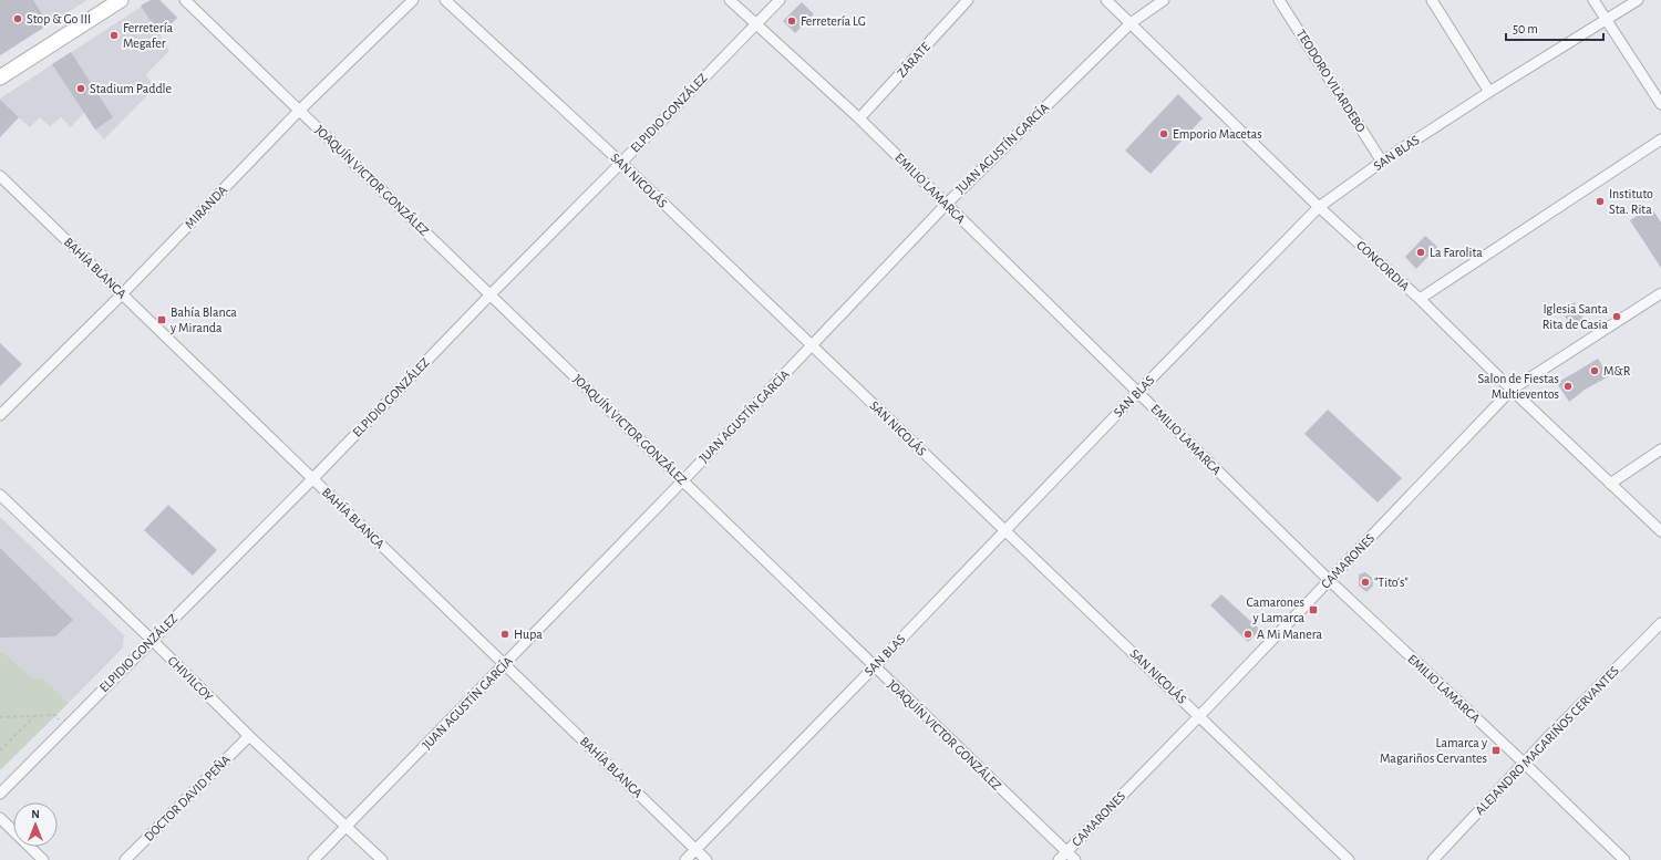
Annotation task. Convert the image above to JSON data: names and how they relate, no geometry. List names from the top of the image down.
{
  "streets": {
    "street": [
      "ZÁRATE",
      "TEODORO VILARDEBO",
      "ELPIDIO GONZÁLEZ",
      "JUAN AGUSTÍN GARCÍA",
      "SAN BLAS",
      "JOAQUÍN VICTOR GONZÁLEZ",
      "SAN NICOLÁS",
      "EMILIO LAMARCA",
      "MIRANDA",
      "CONCORDIA",
      "BAHÍA BLANCA",
      "CAMARONES",
      "CHIVILCOY",
      "ALEJANDRO MAGARIÑOS CERVANTES",
      "DOCTOR DAVID PEÑA"
    ]
  },
  "crossings": [
    ["ZÁRATE", "EMILIO LAMARCA"],
    ["TEODORO VILARDEBO", "SAN BLAS"],
    ["ELPIDIO GONZÁLEZ", "JOAQUÍN VICTOR GONZÁLEZ"],
    ["ELPIDIO GONZÁLEZ", "SAN NICOLÁS"],
    ["ELPIDIO GONZÁLEZ", "EMILIO LAMARCA"],
    ["ELPIDIO GONZÁLEZ", "BAHÍA BLANCA"],
    ["ELPIDIO GONZÁLEZ", "CHIVILCOY"],
    ["JUAN AGUSTÍN GARCÍA", "JOAQUÍN VICTOR GONZÁLEZ"],
    ["JUAN AGUSTÍN GARCÍA", "SAN NICOLÁS"],
    ["JUAN AGUSTÍN GARCÍA", "EMILIO LAMARCA"],
    ["JUAN AGUSTÍN GARCÍA", "CONCORDIA"],
    ["JUAN AGUSTÍN GARCÍA", "BAHÍA BLANCA"],
    ["JUAN AGUSTÍN GARCÍA", "CHIVILCOY"],
    ["SAN BLAS", "JOAQUÍN VICTOR GONZÁLEZ"],
    ["SAN BLAS", "SAN NICOLÁS"],
    ["SAN BLAS", "EMILIO LAMARCA"],
    ["SAN BLAS", "CONCORDIA"],
    ["SAN BLAS", "BAHÍA BLANCA"],
    ["JOAQUÍN VICTOR GONZÁLEZ", "MIRANDA"],
    ["JOAQUÍN VICTOR GONZÁLEZ", "CAMARONES"],
    ["SAN NICOLÁS", "CAMARONES"],
    ["EMILIO LAMARCA", "CAMARONES"],
    ["EMILIO LAMARCA", "ALEJANDRO MAGARIÑOS CERVANTES"],
    ["MIRANDA", "BAHÍA BLANCA"],
    ["CONCORDIA", "CAMARONES"],
    ["CHIVILCOY", "DOCTOR DAVID PEÑA"]
  ],
  "places": {
    "other": [
      "Stop & Go III",
      "Ferretería LG",
      "Ferretería Megafer",
      "Stadium Paddle",
      "Emporio Macetas",
      "Instituto Sta. Rita",
      "La Farolita",
      "Iglesia Santa Rita de Casia",
      "M&R",
      "Salon de Fiestas Multieventos",
      "\"Tito's\"",
      "Hupa",
      "A Mi Manera"
    ],
    "transit": ["Bahía Blanca y Miranda", "Camarones y Lamarca", "Lamarca y Magariños Cervantes"]
  },
  "scale_bar": "50 m",
  "north": "top"
}
